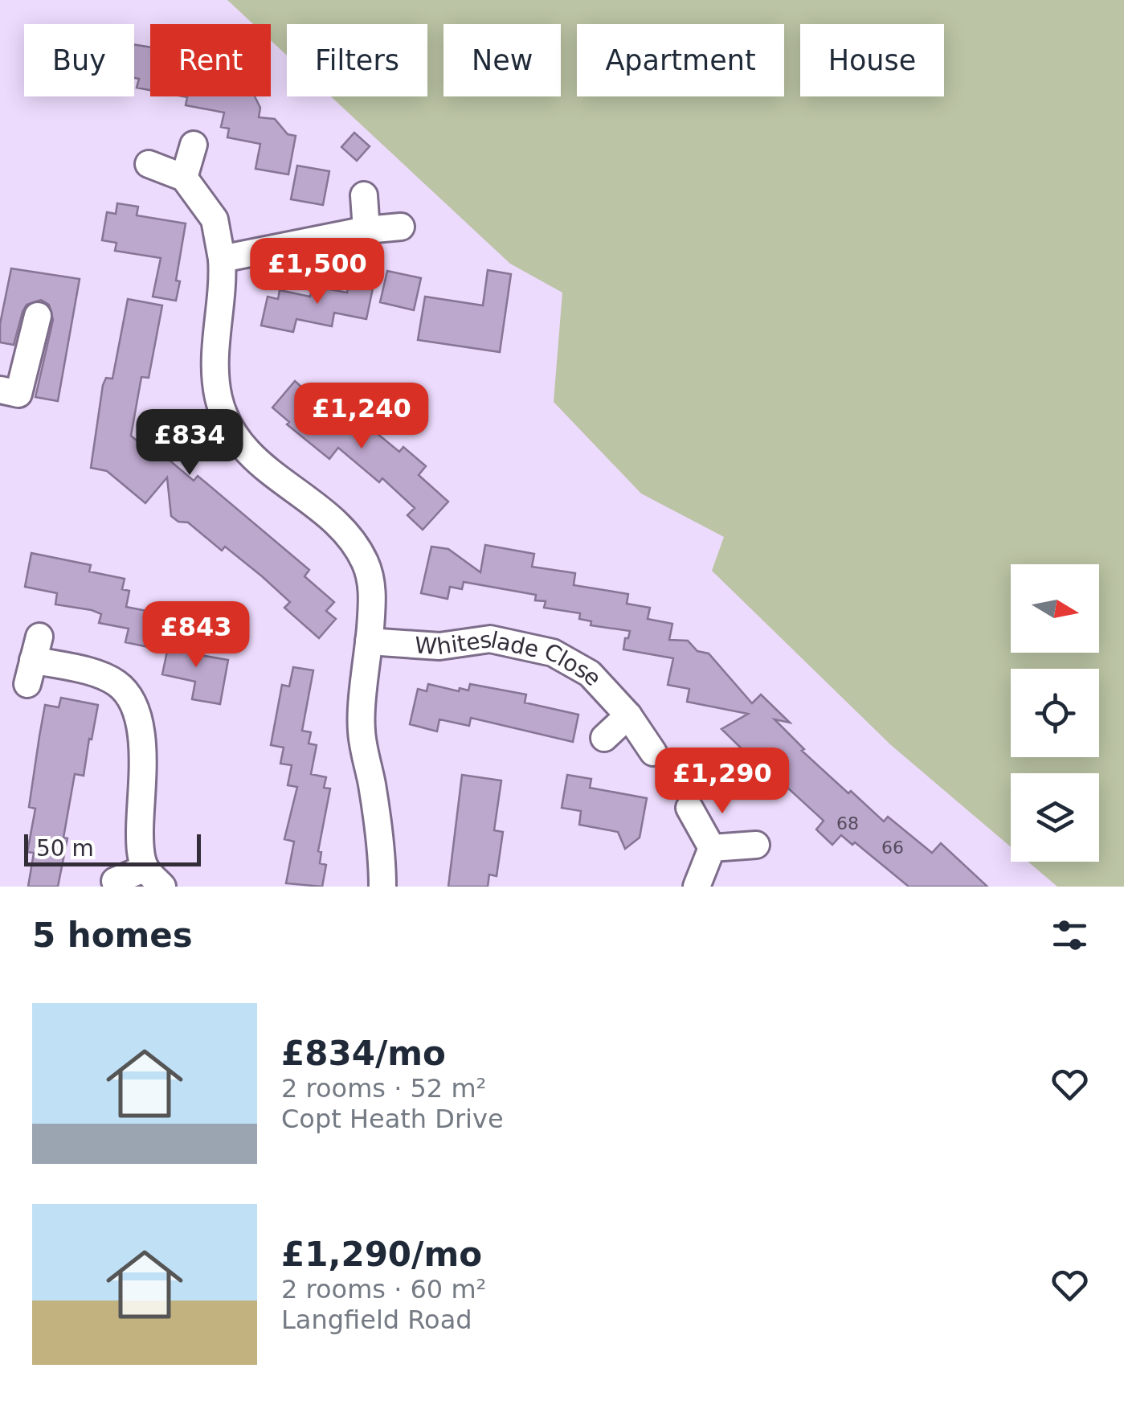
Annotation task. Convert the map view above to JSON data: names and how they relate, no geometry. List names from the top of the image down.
{
  "streets": {
    "street": ["Whiteslade Close"]
  },
  "house_numbers": ["68", "66"],
  "scale_bar": "50 m",
  "north": "right",
  "page": {
    "chip": [
      "Buy",
      "Rent",
      "Filters",
      "New",
      "Apartment",
      "House"
    ],
    "price": [
      "£1,500",
      "£1,240",
      "£834",
      "£843",
      "£1,290"
    ],
    "scale": "50 m",
    "heading": "5 homes",
    "list": [
      {
        "name": "£834/mo",
        "note": "2 rooms · 52 m² · Copt Heath Drive"
      },
      {
        "name": "£1,290/mo",
        "note": "2 rooms · 60 m² · Langfield Road"
      }
    ]
  }
}
